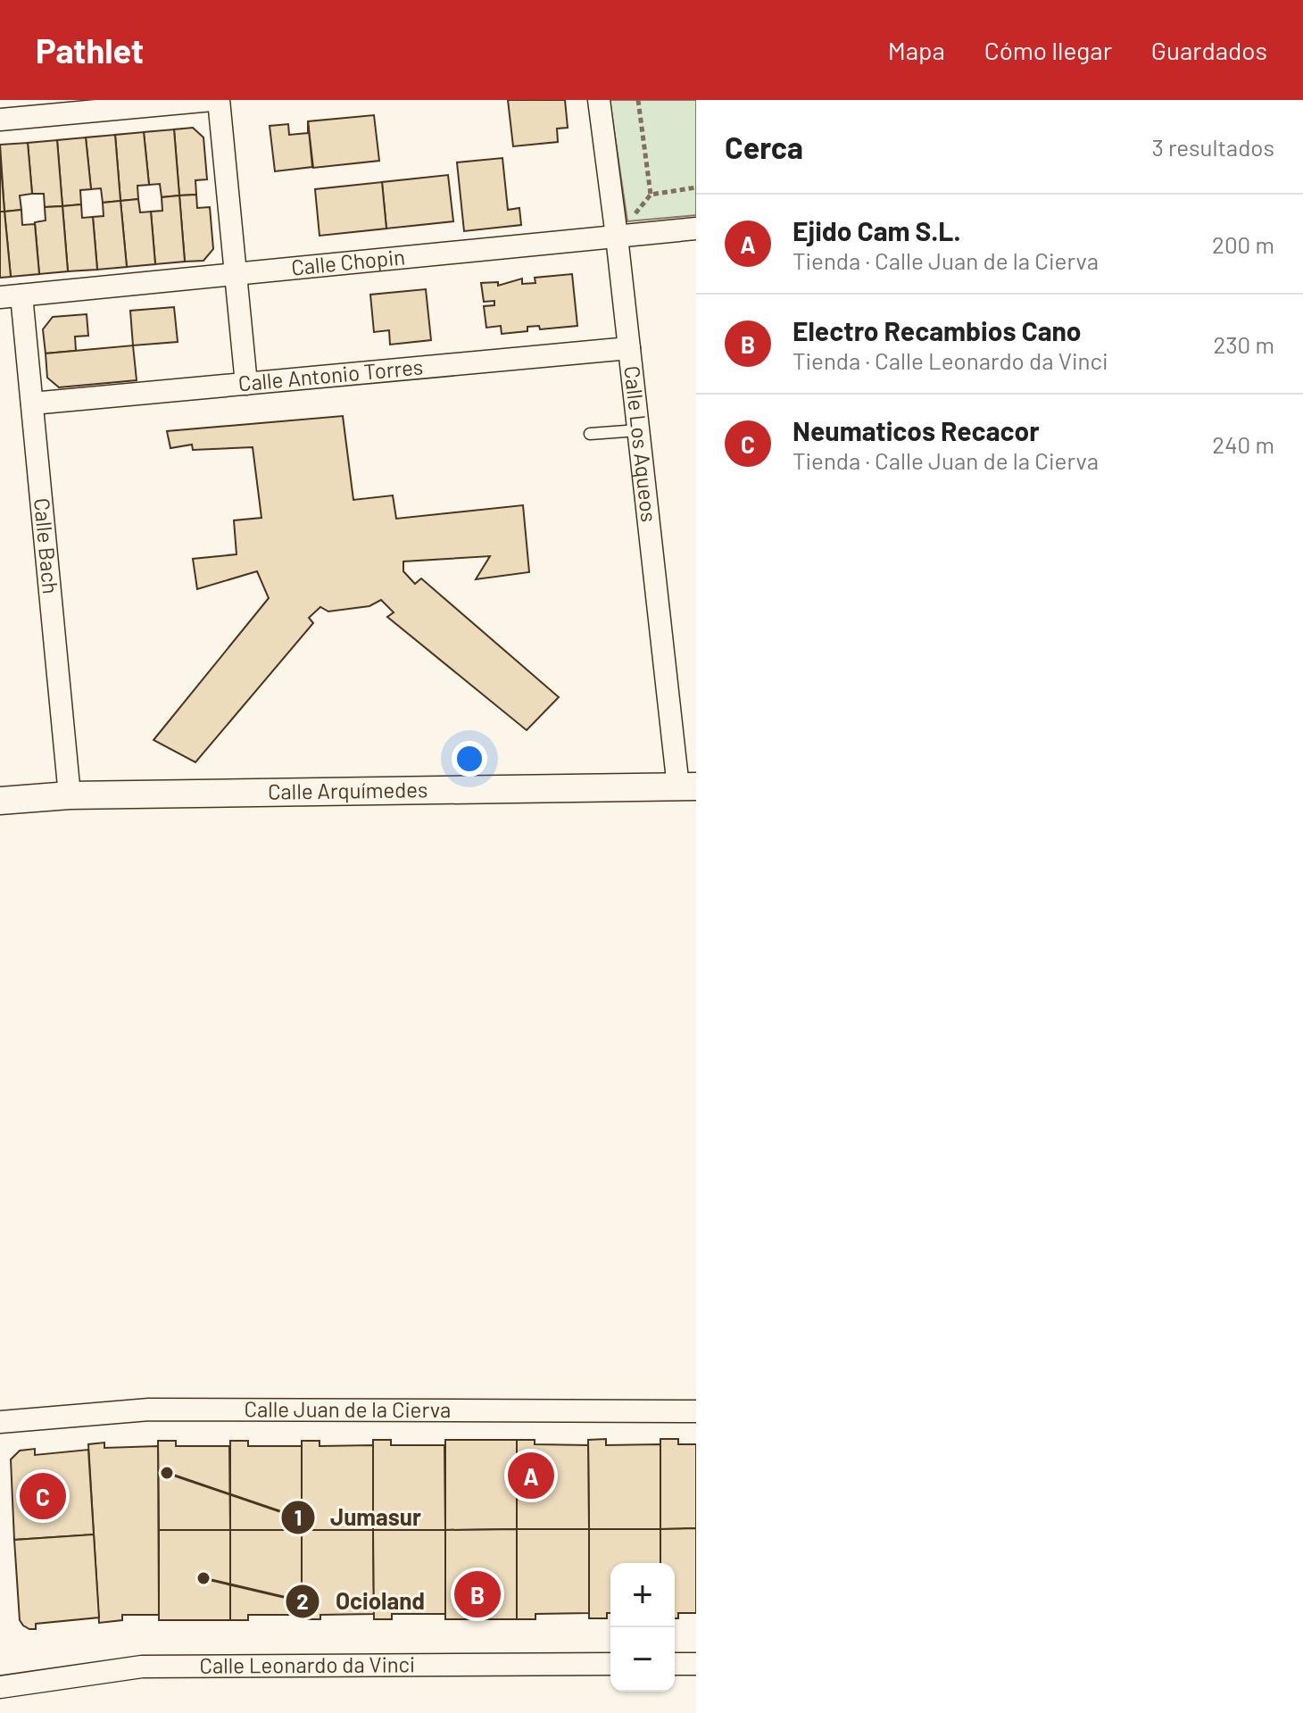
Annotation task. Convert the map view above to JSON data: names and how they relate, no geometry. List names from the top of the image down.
{
  "streets": {
    "street": [
      "Calle Chopin",
      "Calle Antonio Torres",
      "Calle Los Aqueos",
      "Calle Bach",
      "Calle Arquímedes",
      "Calle Juan de la Cierva",
      "Calle Leonardo da Vinci"
    ]
  },
  "crossings": [
    ["Calle Chopin", "Calle Los Aqueos"],
    ["Calle Chopin", "Calle Bach"],
    ["Calle Antonio Torres", "Calle Los Aqueos"],
    ["Calle Antonio Torres", "Calle Bach"],
    ["Calle Los Aqueos", "Calle Arquímedes"],
    ["Calle Bach", "Calle Arquímedes"]
  ],
  "places": ["Jumasur", "Ocioland"],
  "page": {
    "header": "Pathlet",
    "nav": ["Mapa", "Cómo llegar", "Guardados"],
    "heading": ["Cerca", "3 resultados"],
    "list": [
      {
        "mark": "A",
        "name": "Ejido Cam S.L.",
        "note": "Tienda · Calle Juan de la Cierva",
        "value": "200 m"
      },
      {
        "mark": "B",
        "name": "Electro Recambios Cano",
        "note": "Tienda · Calle Leonardo da Vinci",
        "value": "230 m"
      },
      {
        "mark": "C",
        "name": "Neumaticos Recacor",
        "note": "Tienda · Calle Juan de la Cierva",
        "value": "240 m"
      }
    ],
    "pins": ["A", "C", "B"],
    "map_buttons": ["+", "−"]
  }
}
